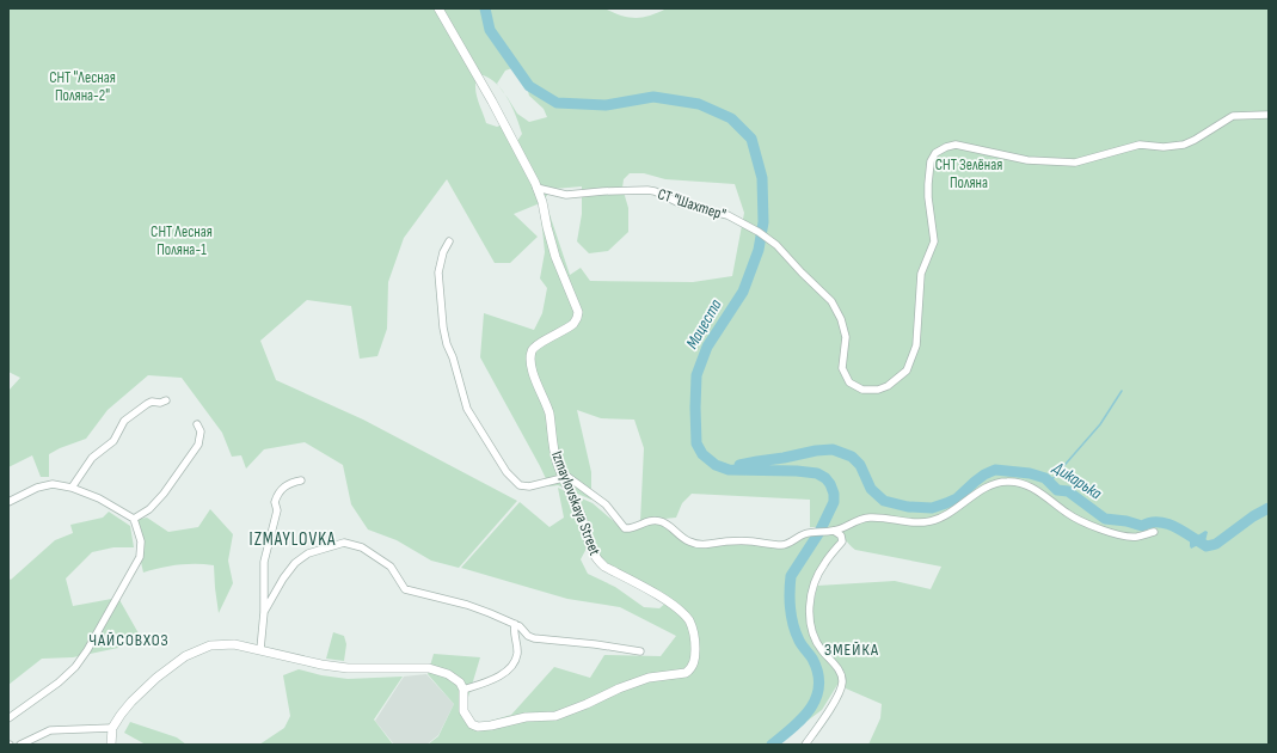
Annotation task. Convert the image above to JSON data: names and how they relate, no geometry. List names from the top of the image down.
{
  "streets": {
    "street": ["СТ \"Шахтер\"", "Izmaylovskaya Street"]
  },
  "crossings": [
    ["СТ \"Шахтер\"", "Izmaylovskaya Street"]
  ],
  "districts": ["IZMAYLOVKA", "ЧАЙСОВХОЗ", "ЗМЕЙКА"],
  "water": ["Мацеста", "Дикарька"],
  "parks": ["СНТ \"Лесная Поляна-2\"", "СНТ Зелёная Поляна", "СНТ Лесная Поляна-1"]
}
